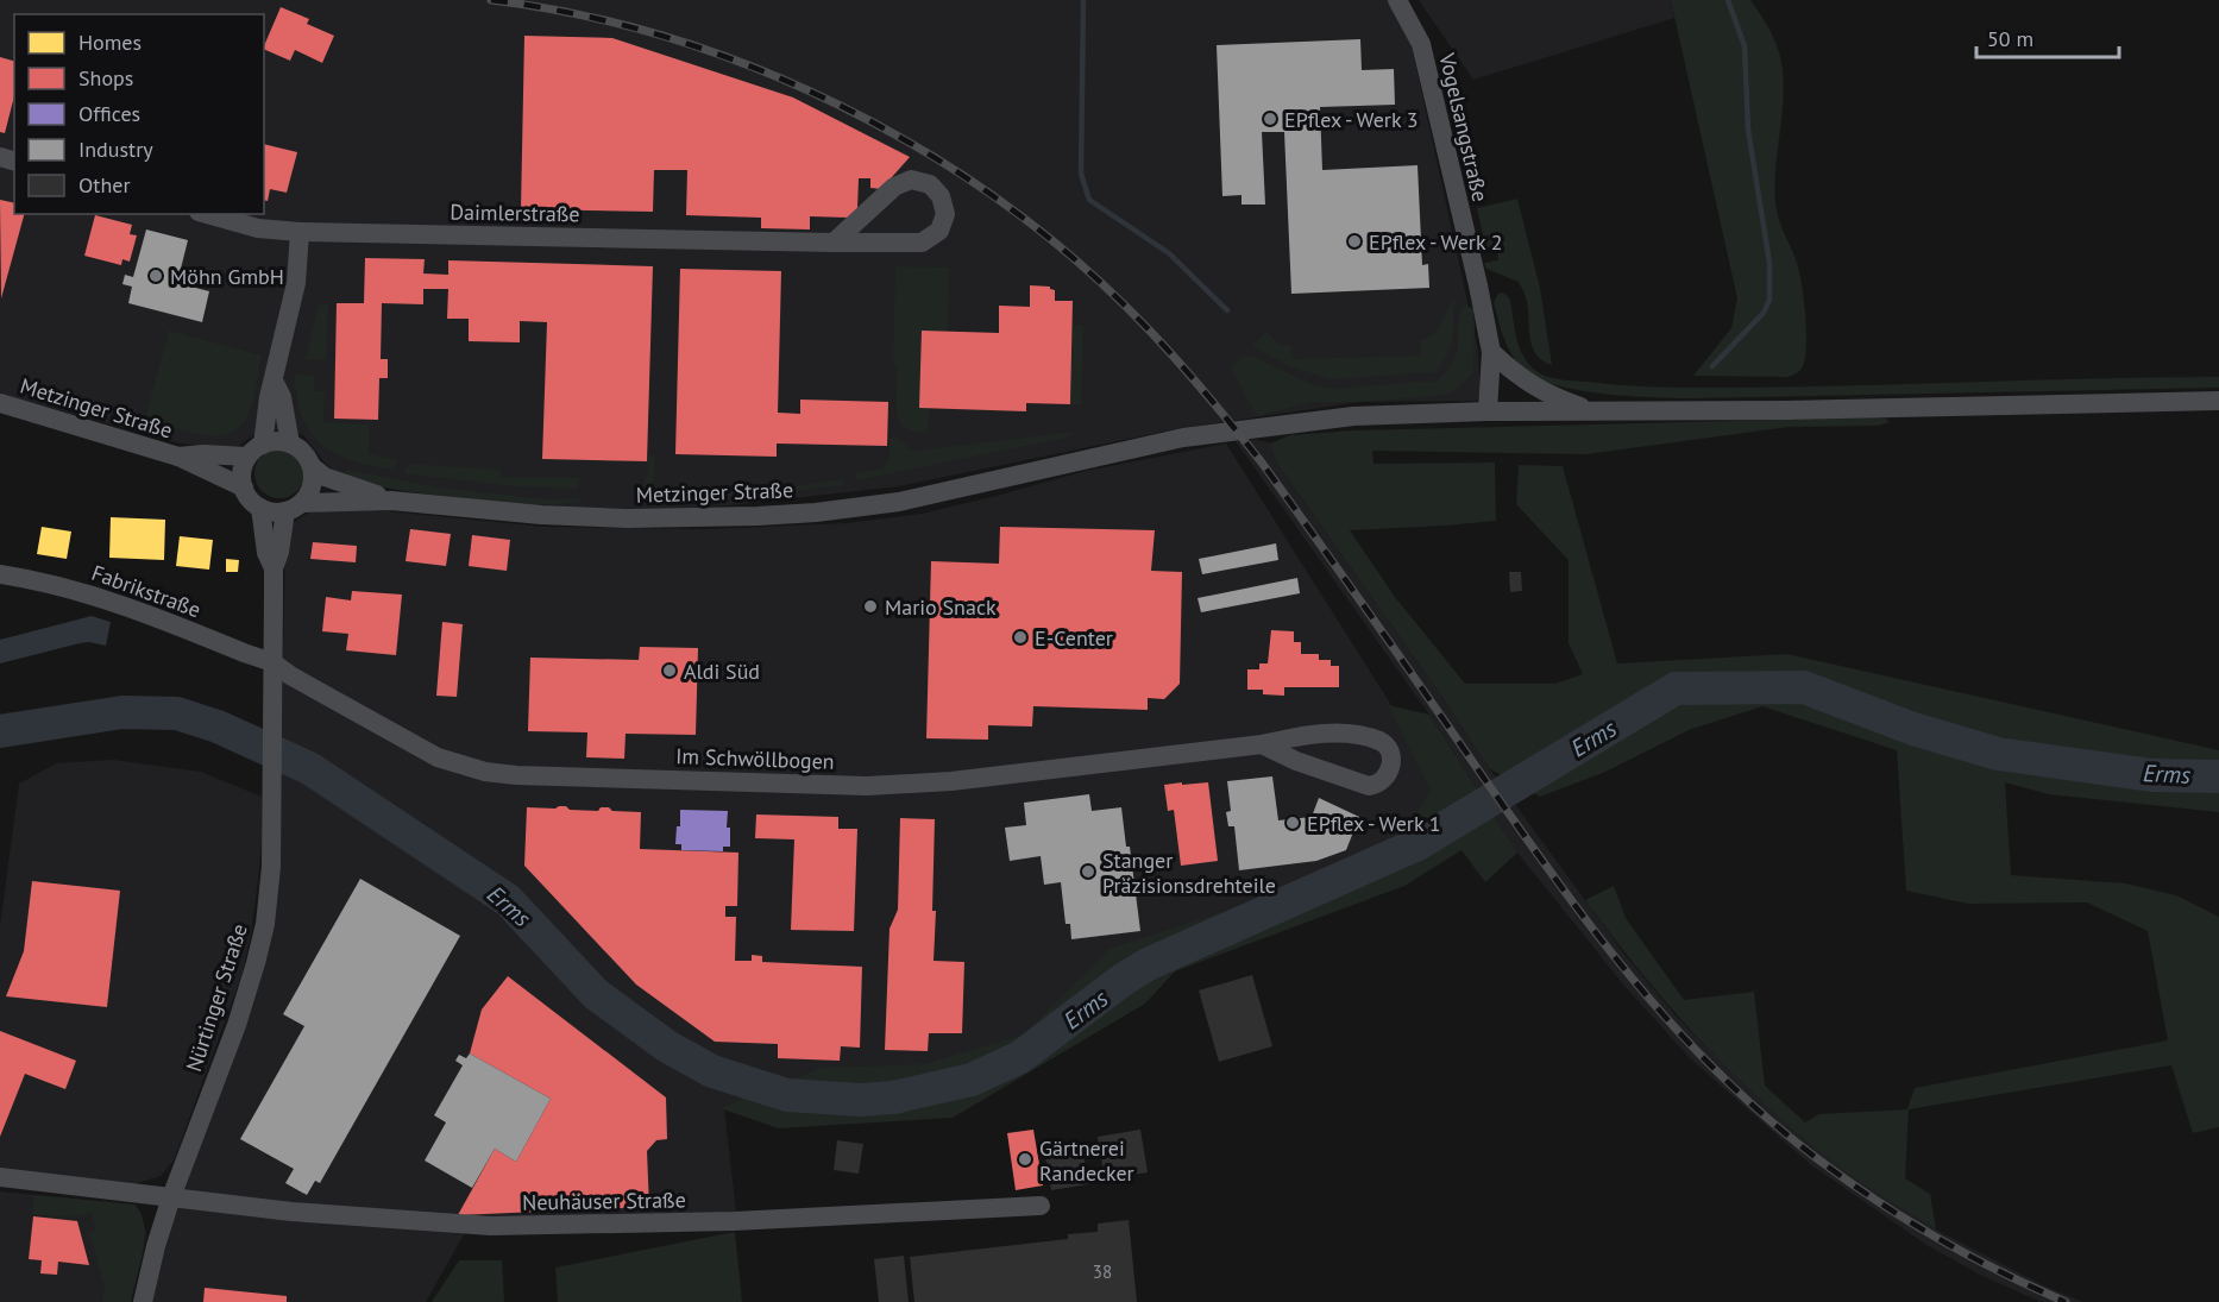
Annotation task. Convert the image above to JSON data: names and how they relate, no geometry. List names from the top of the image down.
{
  "streets": {
    "street": [
      "Vogelsangstraße",
      "Daimlerstraße",
      "Metzinger Straße",
      "Fabrikstraße",
      "Im Schwöllbogen",
      "Nürtinger Straße",
      "Neuhäuser Straße"
    ]
  },
  "crossings": [
    ["Vogelsangstraße", "Metzinger Straße"],
    ["Metzinger Straße", "Nürtinger Straße"],
    ["Fabrikstraße", "Im Schwöllbogen"],
    ["Fabrikstraße", "Nürtinger Straße"],
    ["Im Schwöllbogen", "Nürtinger Straße"],
    ["Nürtinger Straße", "Neuhäuser Straße"]
  ],
  "water": ["Erms"],
  "places": [
    "EPflex - Werk 3",
    "EPflex - Werk 2",
    "Möhn GmbH",
    "Mario Snack",
    "E-Center",
    "Aldi Süd",
    "EPflex - Werk 1",
    "Stanger Präzisionsdrehteile",
    "Gärtnerei Randecker"
  ],
  "house_numbers": ["38"],
  "legend": [
    "Homes",
    "Shops",
    "Offices",
    "Industry",
    "Other"
  ],
  "scale_bar": "50 m"
}
